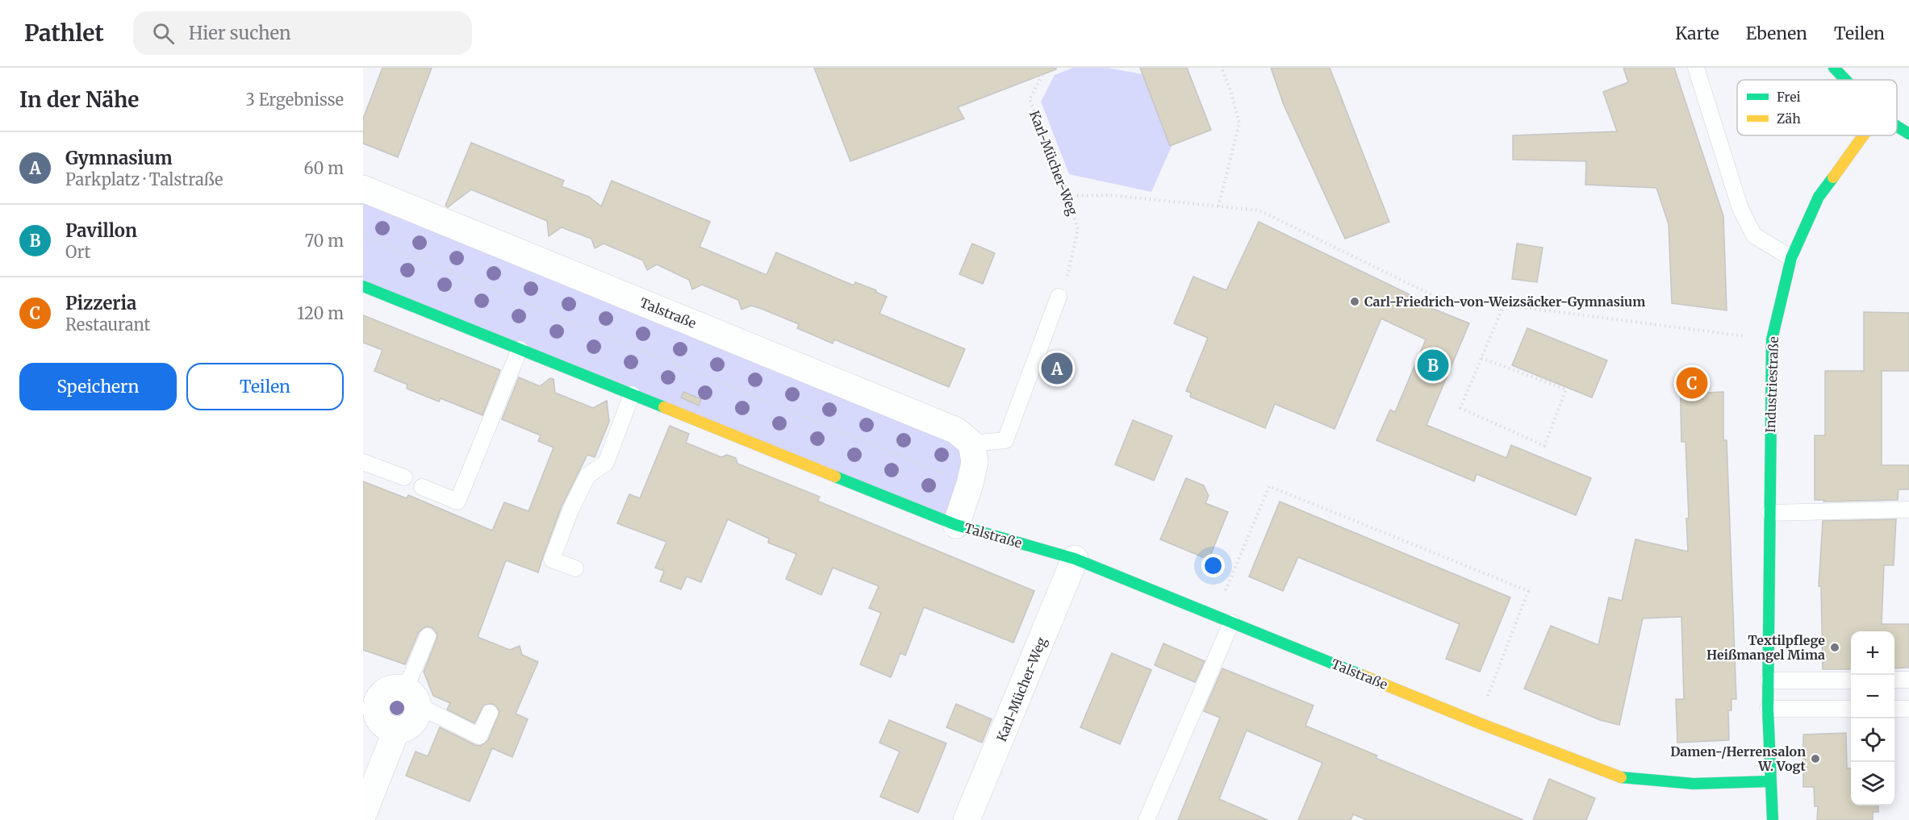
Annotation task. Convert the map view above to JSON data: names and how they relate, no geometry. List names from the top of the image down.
{
  "streets": {
    "street": ["Karl-Mücher-Weg", "Talstraße", "Industriestraße"]
  },
  "crossings": [
    ["Karl-Mücher-Weg", "Talstraße"],
    ["Talstraße", "Industriestraße"]
  ],
  "places": ["Carl-Friedrich-von-Weizsäcker-Gymnasium", "Textilpflege Heißmangel Mima", "Damen-/Herrensalon W. Vogt"],
  "legend": ["Frei", "Zäh"],
  "page": {
    "header": "Pathlet",
    "search": "Hier suchen",
    "nav": ["Karte", "Ebenen", "Teilen"],
    "heading": ["In der Nähe", "3 Ergebnisse"],
    "list": [
      {
        "mark": "A",
        "name": "Gymnasium",
        "note": "Parkplatz · Talstraße",
        "value": "60 m"
      },
      {
        "mark": "B",
        "name": "Pavillon",
        "note": "Ort",
        "value": "70 m"
      },
      {
        "mark": "C",
        "name": "Pizzeria",
        "note": "Restaurant",
        "value": "120 m"
      }
    ],
    "pins": ["B", "A", "C"],
    "buttons": ["Speichern", "Teilen"],
    "map_buttons": ["+", "−"]
  }
}
